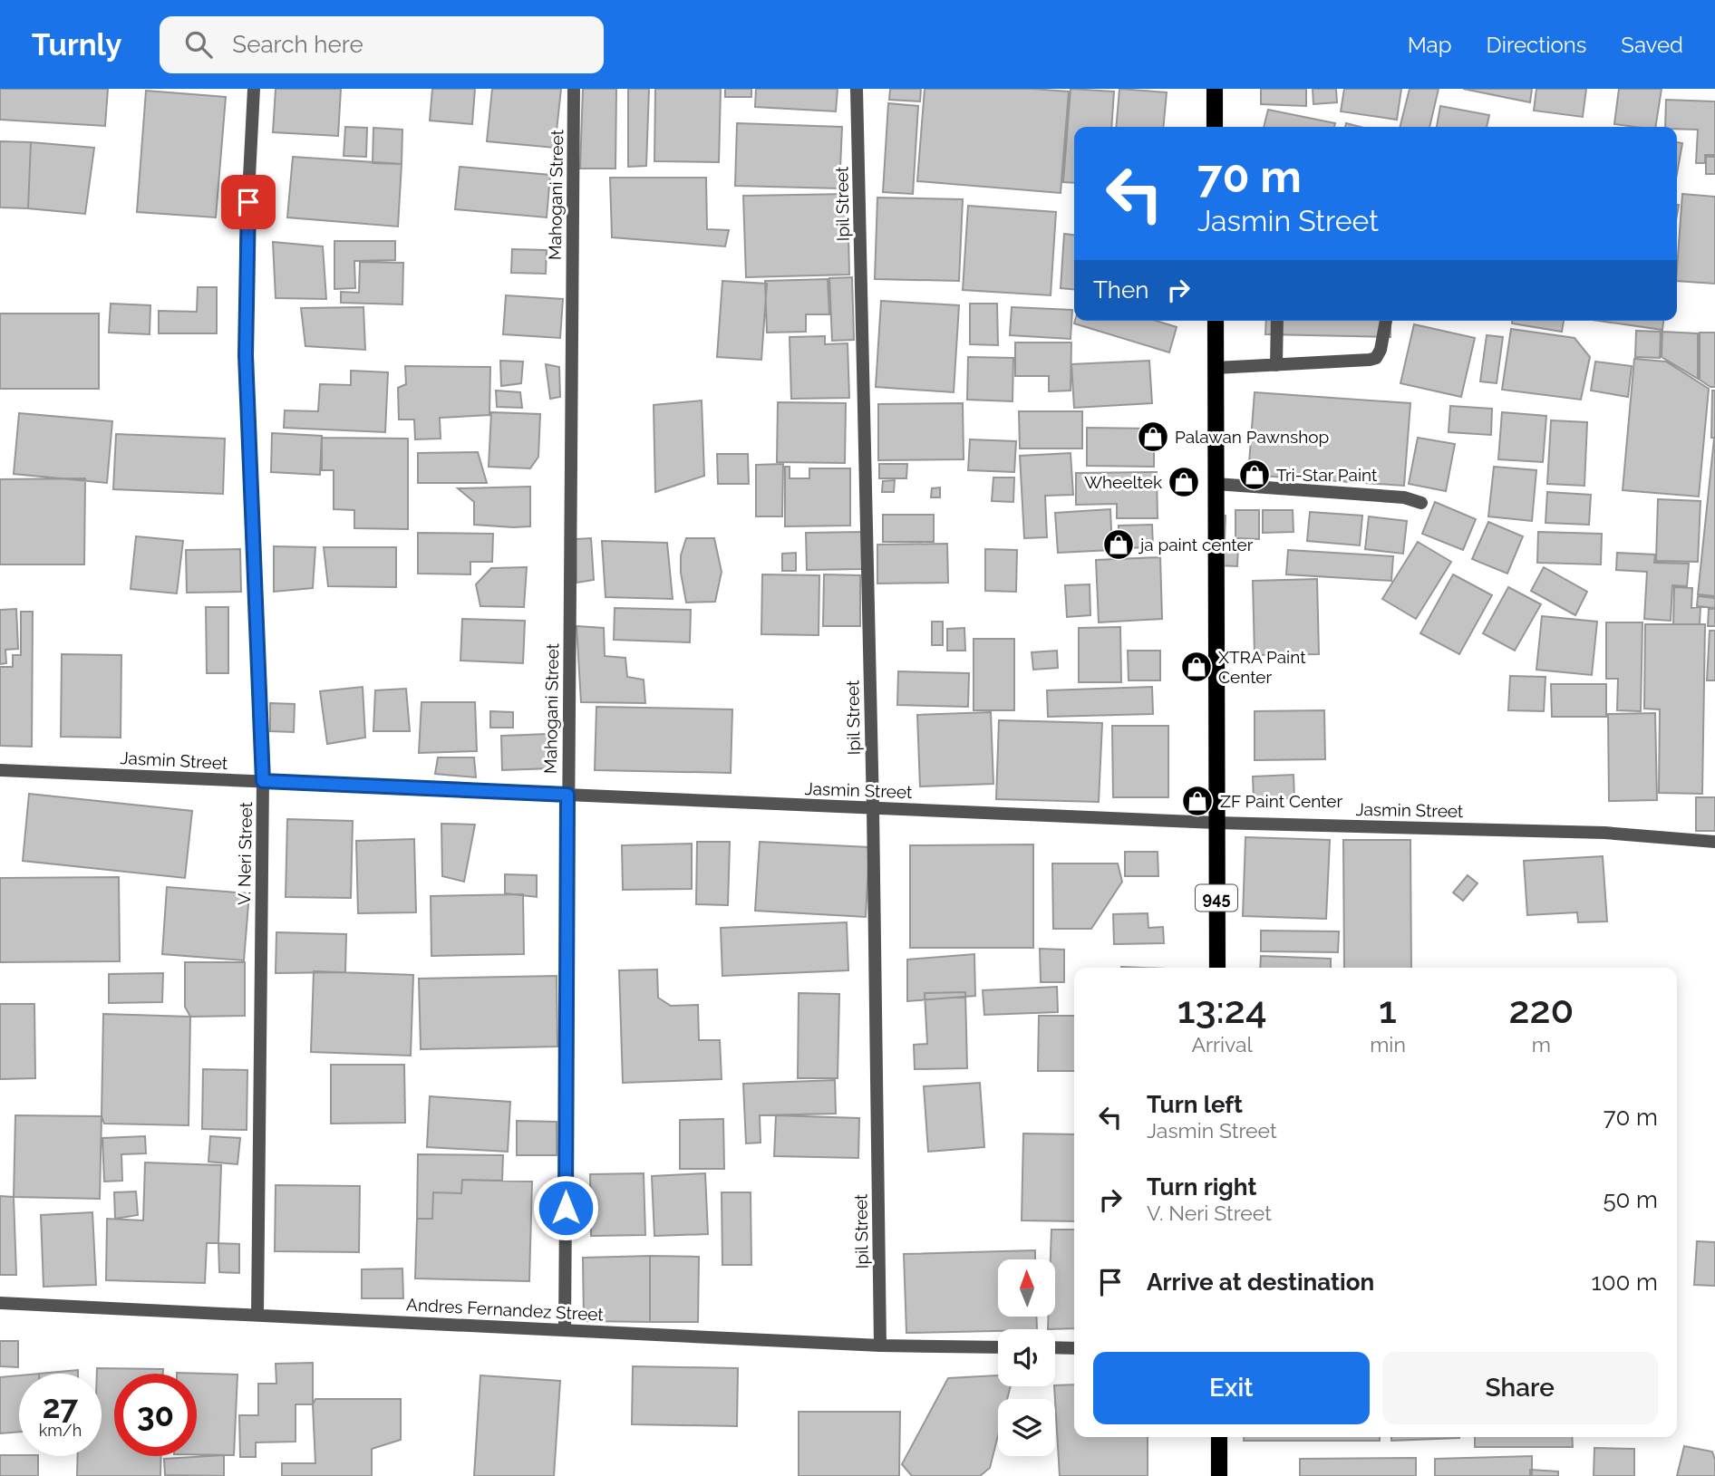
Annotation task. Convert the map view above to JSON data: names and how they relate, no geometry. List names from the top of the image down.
{
  "streets": {
    "main road": ["945"],
    "street": [
      "Mahogani Street",
      "Ipil Street",
      "Jasmin Street",
      "V. Neri Street",
      "Andres Fernandez Street"
    ]
  },
  "crossings": [
    ["Mahogani Street", "Jasmin Street"],
    ["Mahogani Street", "Andres Fernandez Street"],
    ["Ipil Street", "Jasmin Street"],
    ["Ipil Street", "Andres Fernandez Street"],
    ["Jasmin Street", "V. Neri Street"],
    ["Jasmin Street", "945"],
    ["V. Neri Street", "Andres Fernandez Street"]
  ],
  "places": {
    "shop": [
      "Palawan Pawnshop",
      "Tri-Star Paint",
      "Wheeltek",
      "ja paint center",
      "XTRA Paint Center",
      "ZF Paint Center"
    ]
  },
  "north": "top",
  "page": {
    "header": "Turnly",
    "search": "Search here",
    "nav": ["Map", "Directions", "Saved"],
    "turn": ["70 m", "Jasmin Street"],
    "then": "Then",
    "eta": [
      "13:24",
      "Arrival",
      "1",
      "min",
      "220",
      "m"
    ],
    "list": [
      {
        "name": "Turn left",
        "note": "Jasmin Street",
        "value": "70 m"
      },
      {
        "name": "Turn right",
        "note": "V. Neri Street",
        "value": "50 m"
      },
      {
        "name": "Arrive at destination",
        "value": "100 m"
      }
    ],
    "buttons": ["Exit", "Share"],
    "speed": "27 km/h",
    "limit": "30"
  }
}
